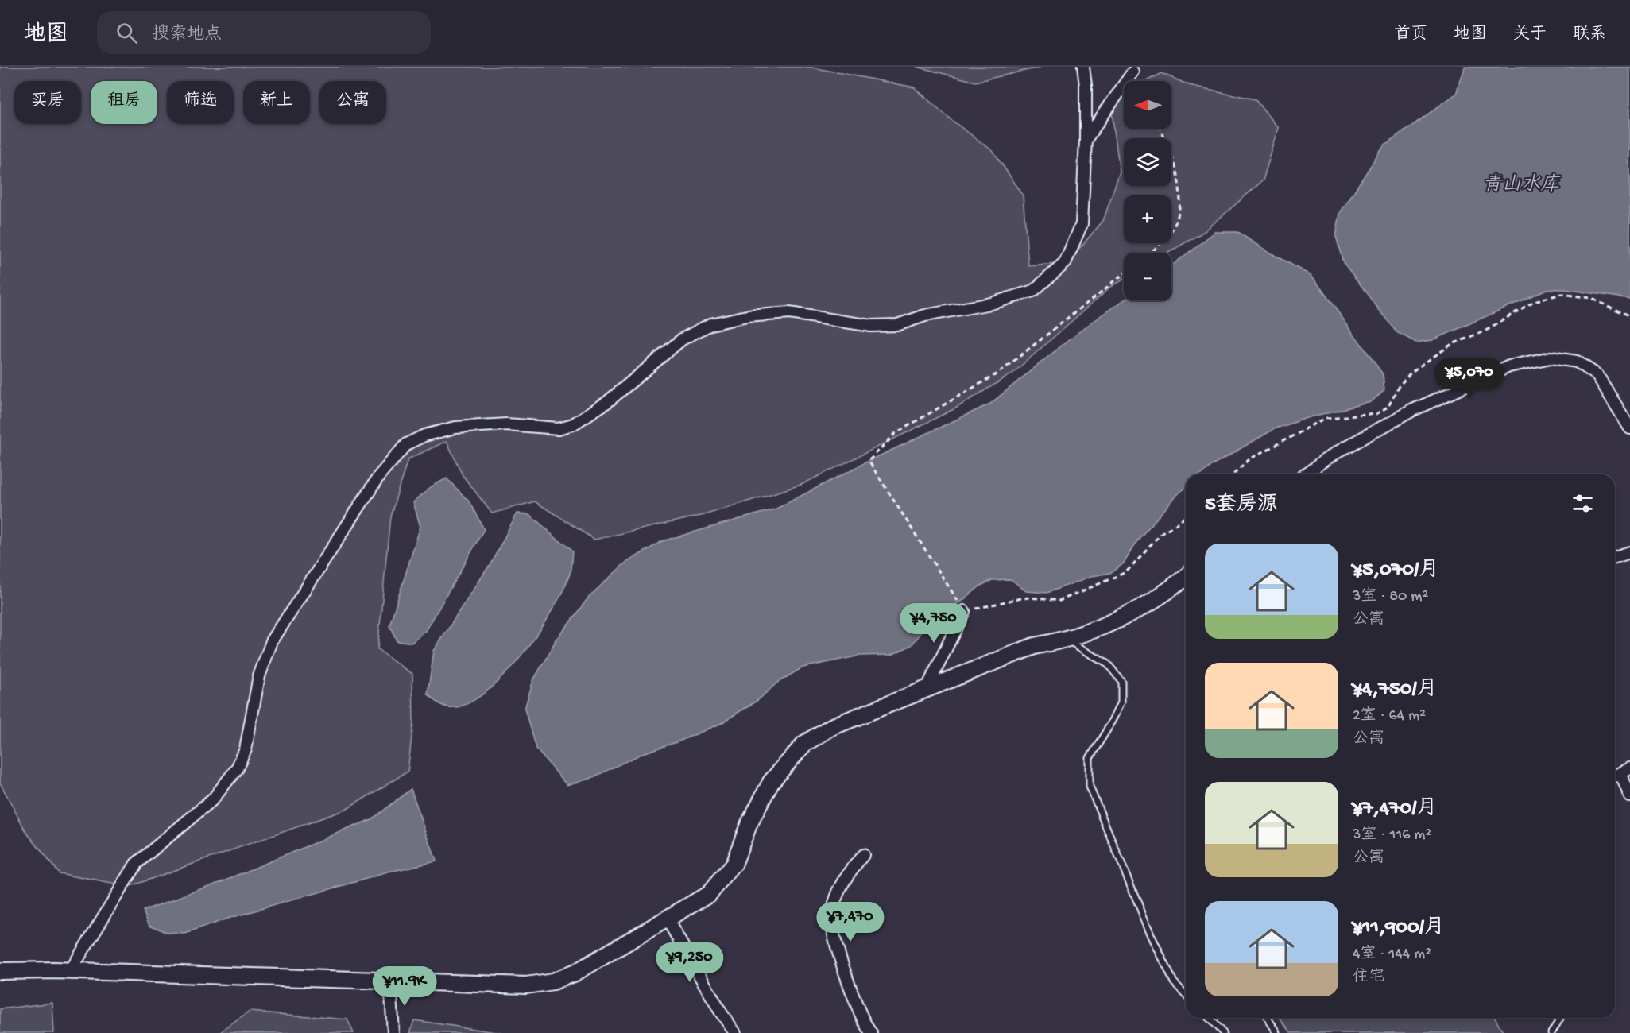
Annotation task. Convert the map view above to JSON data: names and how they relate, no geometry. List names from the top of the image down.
{
  "water": ["青山水库"],
  "north": "left",
  "page": {
    "header": "地图",
    "search": "搜索地点",
    "nav": [
      "首页",
      "地图",
      "关于",
      "联系"
    ],
    "map_buttons": ["+", "−"],
    "chip": [
      "买房",
      "租房",
      "筛选",
      "新上",
      "公寓"
    ],
    "price": [
      "¥5,070",
      "¥4,750",
      "¥7,470",
      "¥9,250",
      "¥11.9K"
    ],
    "heading": "5套房源",
    "list": [
      {
        "name": "¥5,070/月",
        "note": "3室 · 80 m² · 公寓"
      },
      {
        "name": "¥4,750/月",
        "note": "2室 · 64 m² · 公寓"
      },
      {
        "name": "¥7,470/月",
        "note": "3室 · 116 m² · 公寓"
      },
      {
        "name": "¥11,900/月",
        "note": "4室 · 144 m² · 住宅"
      }
    ]
  }
}
